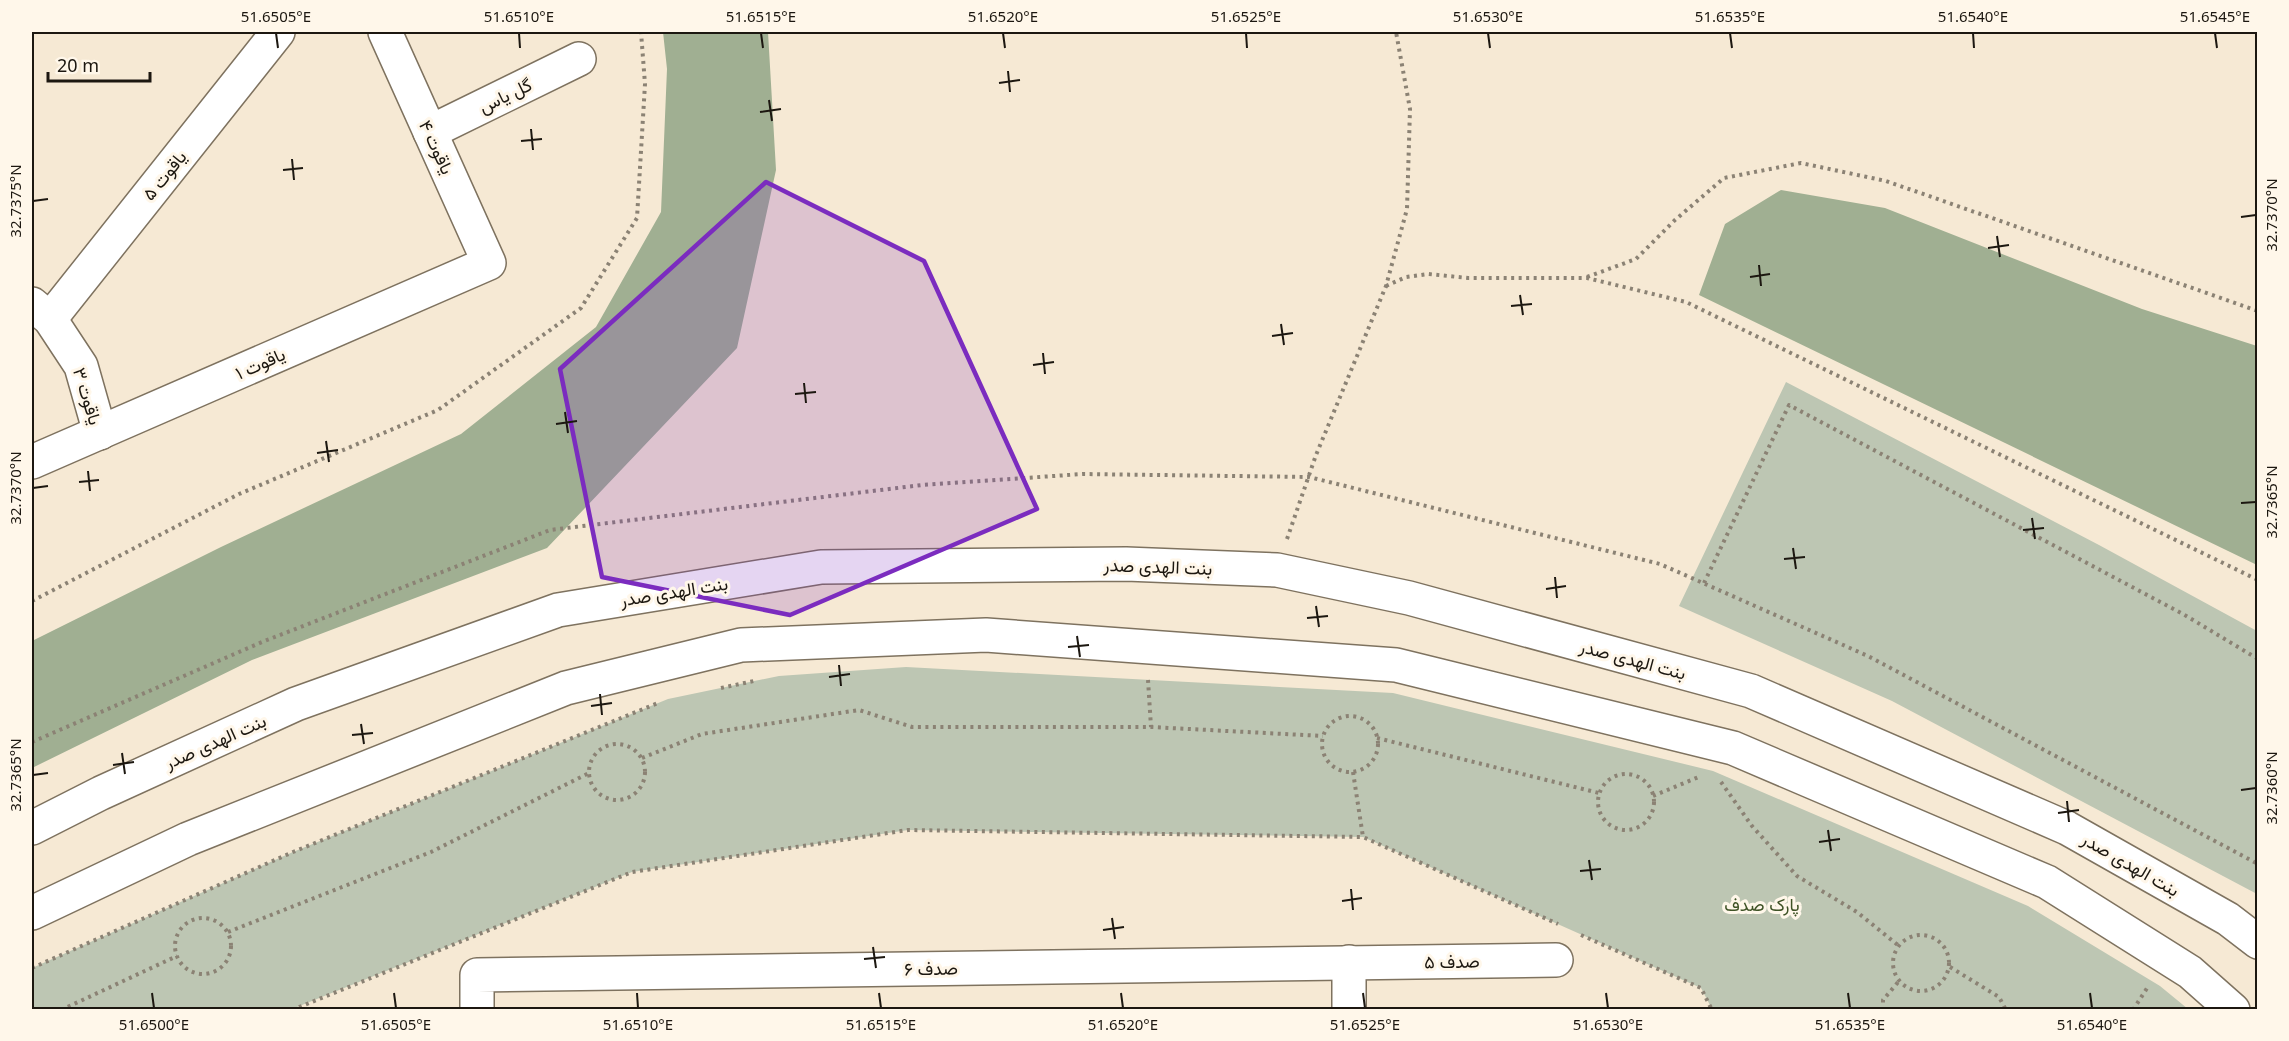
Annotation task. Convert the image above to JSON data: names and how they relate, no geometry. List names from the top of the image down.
{
  "streets": {
    "street": [
      "گل یاس",
      "یاقوت ۴",
      "یاقوت ۵",
      "یاقوت ۱",
      "یاقوت ۳",
      "بنت الهدی صدر",
      "صدف ۵",
      "صدف ۶"
    ]
  },
  "crossings": [
    ["گل یاس", "یاقوت ۴"],
    ["یاقوت ۴", "یاقوت ۱"],
    ["یاقوت ۵", "یاقوت ۳"],
    ["یاقوت ۱", "یاقوت ۳"],
    ["صدف ۵", "صدف ۶"]
  ],
  "parks": ["پارک صدف"],
  "scale_bar": "20 m",
  "coordinates": [
    "51.6505°E",
    "51.6510°E",
    "51.6515°E",
    "51.6520°E",
    "51.6525°E",
    "51.6530°E",
    "51.6535°E",
    "51.6540°E",
    "51.6545°E",
    "32.7375°N",
    "32.7370°N",
    "32.7365°N",
    "32.7360°N",
    "51.6500°E"
  ]
}
